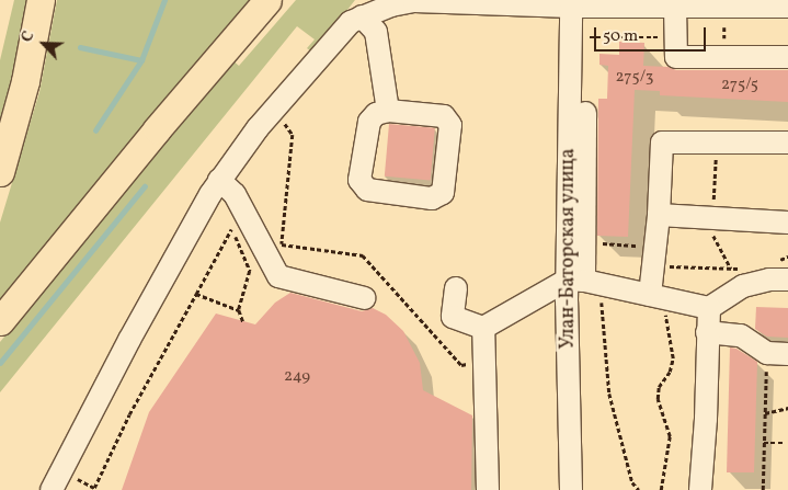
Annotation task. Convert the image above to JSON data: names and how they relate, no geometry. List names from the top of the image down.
{
  "streets": {
    "street": ["Улан-Баторская улица"]
  },
  "house_numbers": ["275/3", "275/5", "249"],
  "scale_bar": "50 m",
  "north": "top left"
}
